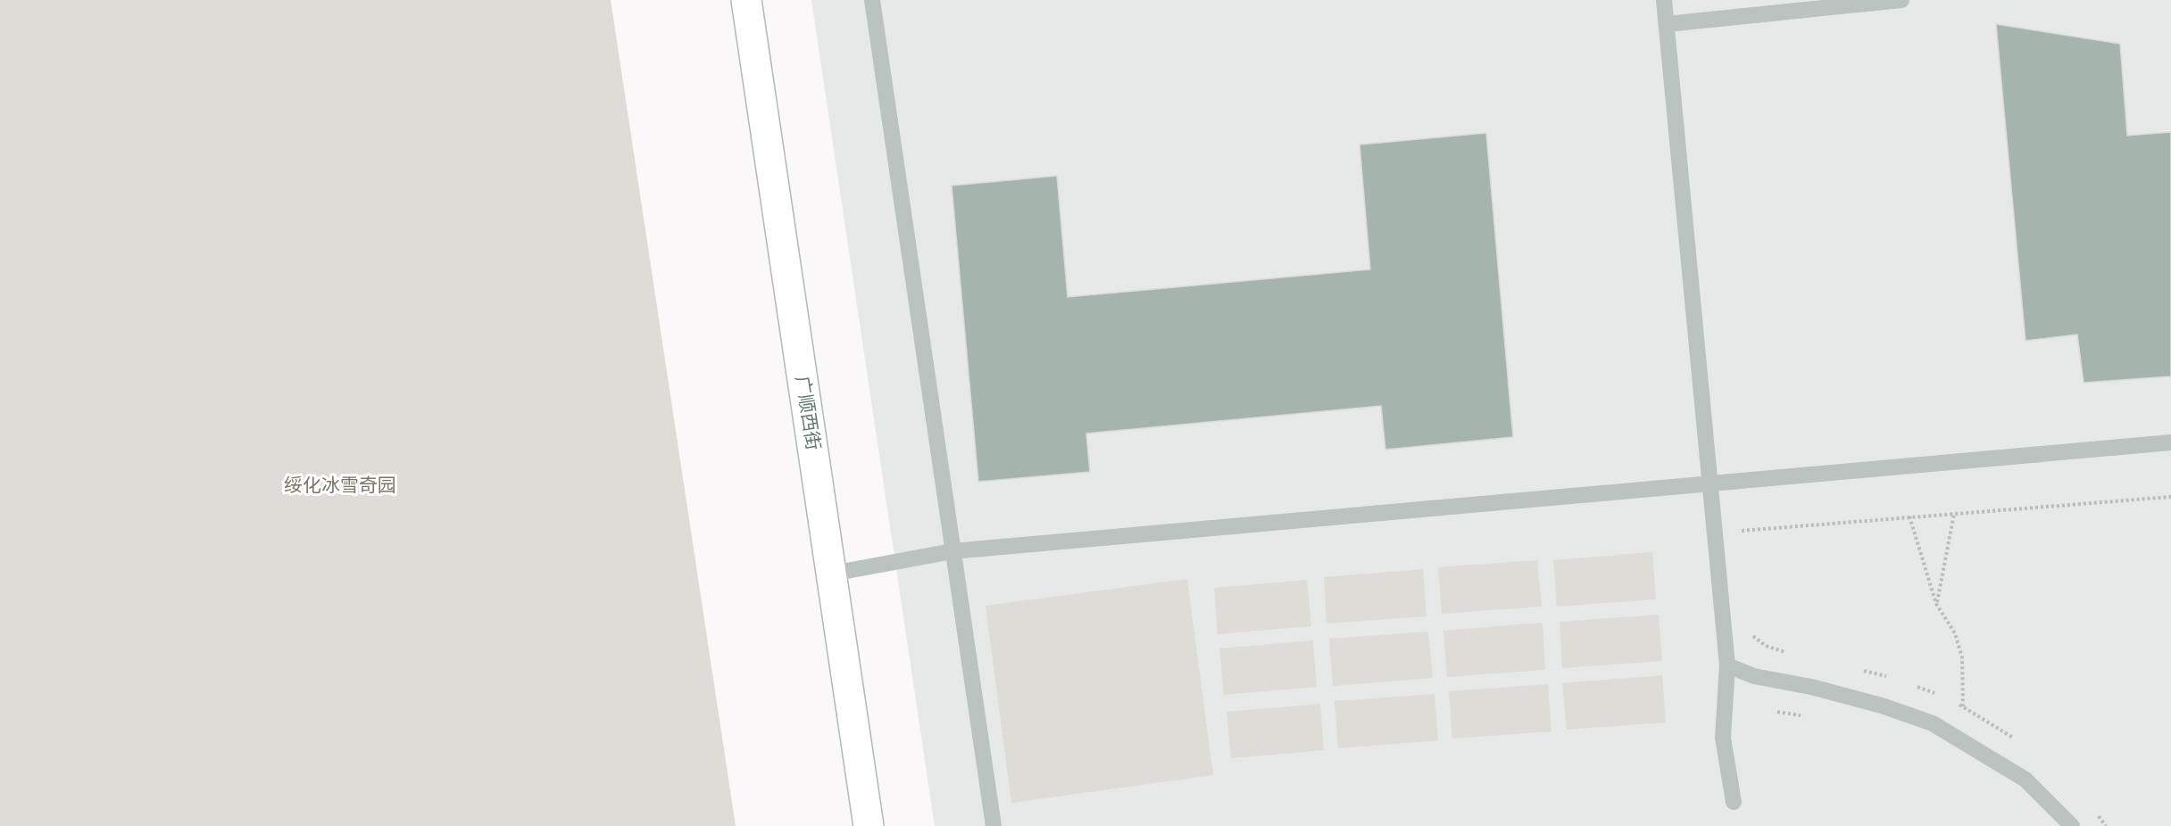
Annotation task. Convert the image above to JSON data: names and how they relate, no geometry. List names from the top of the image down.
{
  "streets": {
    "main road": ["广顺西街"]
  },
  "parks": ["绥化冰雪奇园"]
}
